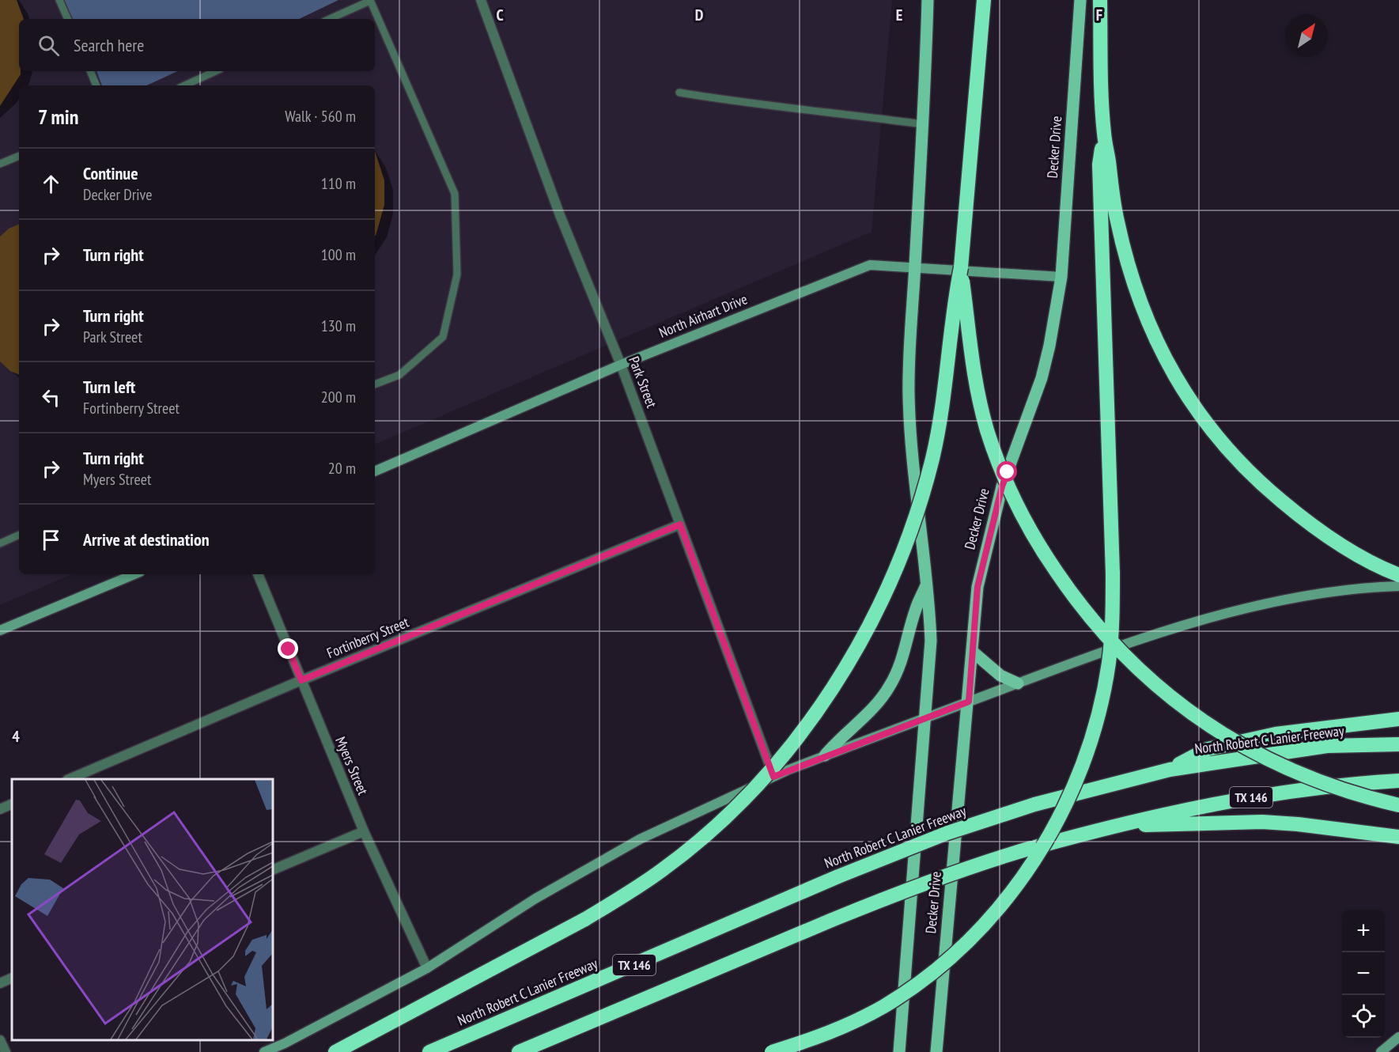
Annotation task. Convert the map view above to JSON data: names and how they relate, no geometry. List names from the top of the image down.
{
  "streets": {
    "highway": ["North Robert C Lanier Freeway", "TX 146"],
    "main road": ["Decker Drive", "North Airhart Drive"],
    "street": ["Park Street", "Fortinberry Street", "Myers Street"]
  },
  "crossings": [
    ["Decker Drive", "North Airhart Drive"],
    ["North Airhart Drive", "Park Street"],
    ["Park Street", "Fortinberry Street"],
    ["Fortinberry Street", "Myers Street"]
  ],
  "north": "top right",
  "page": {
    "search": "Search here",
    "heading": ["7 min", "Walk · 560 m"],
    "list": [
      ["Continue", "Decker Drive", "110 m"],
      ["Turn right", "100 m"],
      ["Turn right", "Park Street", "130 m"],
      ["Turn left", "Fortinberry Street", "200 m"],
      ["Turn right", "Myers Street", "20 m"],
      "Arrive at destination"
    ],
    "map_buttons": ["+", "−"]
  },
  "grid": {
    "columns": [
      "C",
      "D",
      "E",
      "F"
    ],
    "rows": ["4"]
  }
}
